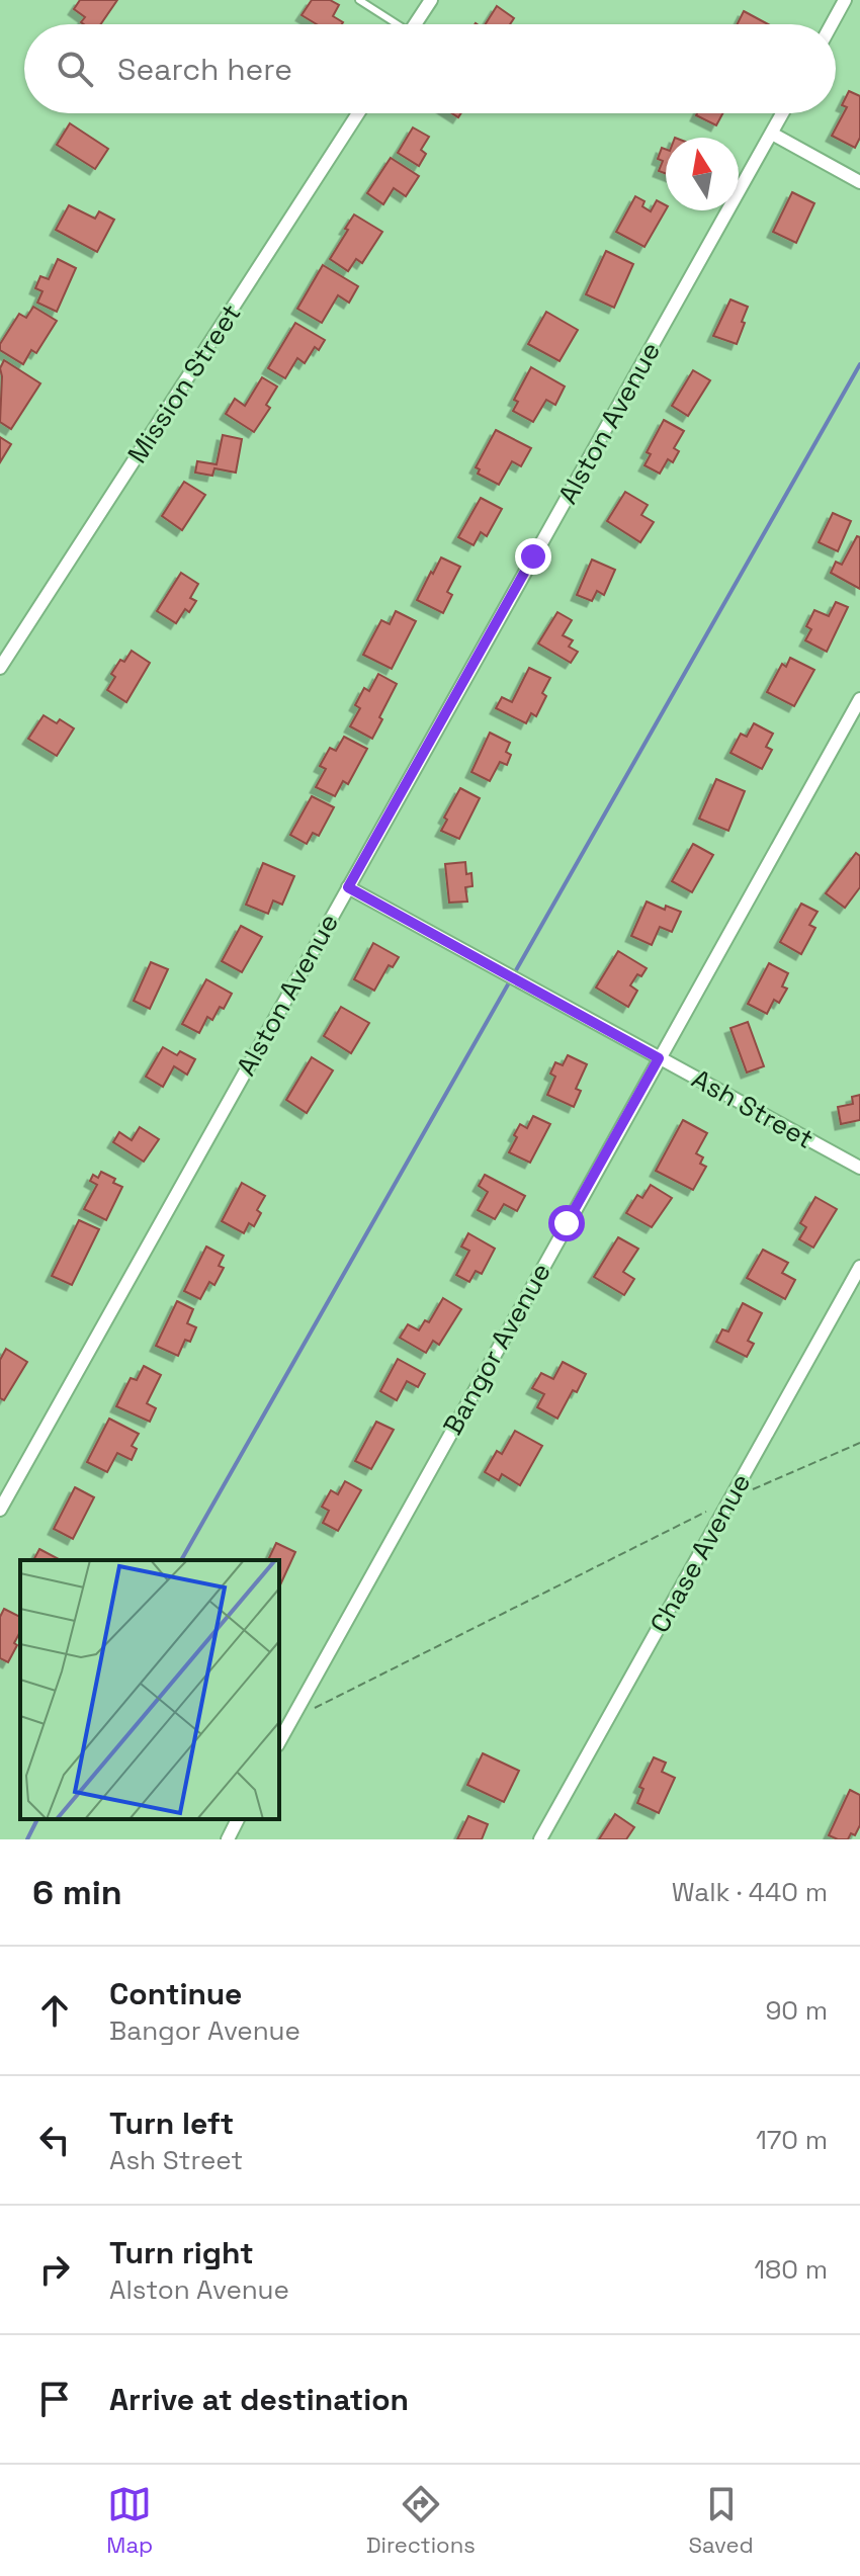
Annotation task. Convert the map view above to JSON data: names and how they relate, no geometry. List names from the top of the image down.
{
  "streets": {
    "street": [
      "Mission Street",
      "Alston Avenue",
      "Ash Street",
      "Bangor Avenue",
      "Chase Avenue"
    ]
  },
  "crossings": [
    ["Alston Avenue", "Ash Street"],
    ["Ash Street", "Bangor Avenue"]
  ],
  "north": "top",
  "page": {
    "search": "Search here",
    "heading": ["6 min", "Walk · 440 m"],
    "list": [
      ["Continue", "Bangor Avenue", "90 m"],
      ["Turn left", "Ash Street", "170 m"],
      ["Turn right", "Alston Avenue", "180 m"],
      "Arrive at destination"
    ],
    "nav": ["Map", "Directions", "Saved"]
  }
}
